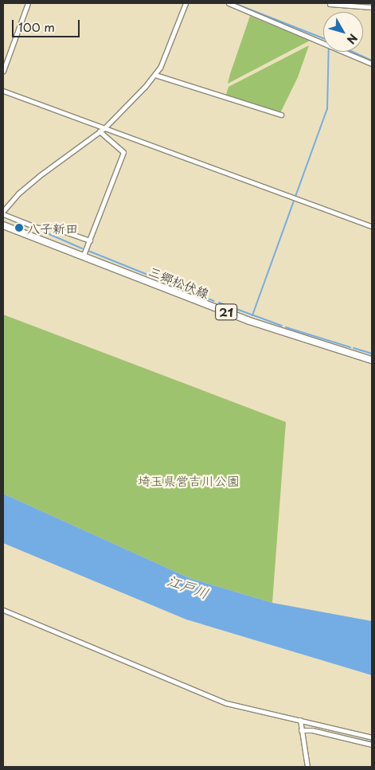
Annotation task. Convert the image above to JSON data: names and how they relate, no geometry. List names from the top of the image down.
{
  "streets": {
    "main road": ["三郷松伏線", "21"]
  },
  "water": ["江戸川"],
  "parks": ["埼玉県営吉川公園"],
  "places": ["八子新田"],
  "scale_bar": "100 m",
  "north": "bottom right"
}
